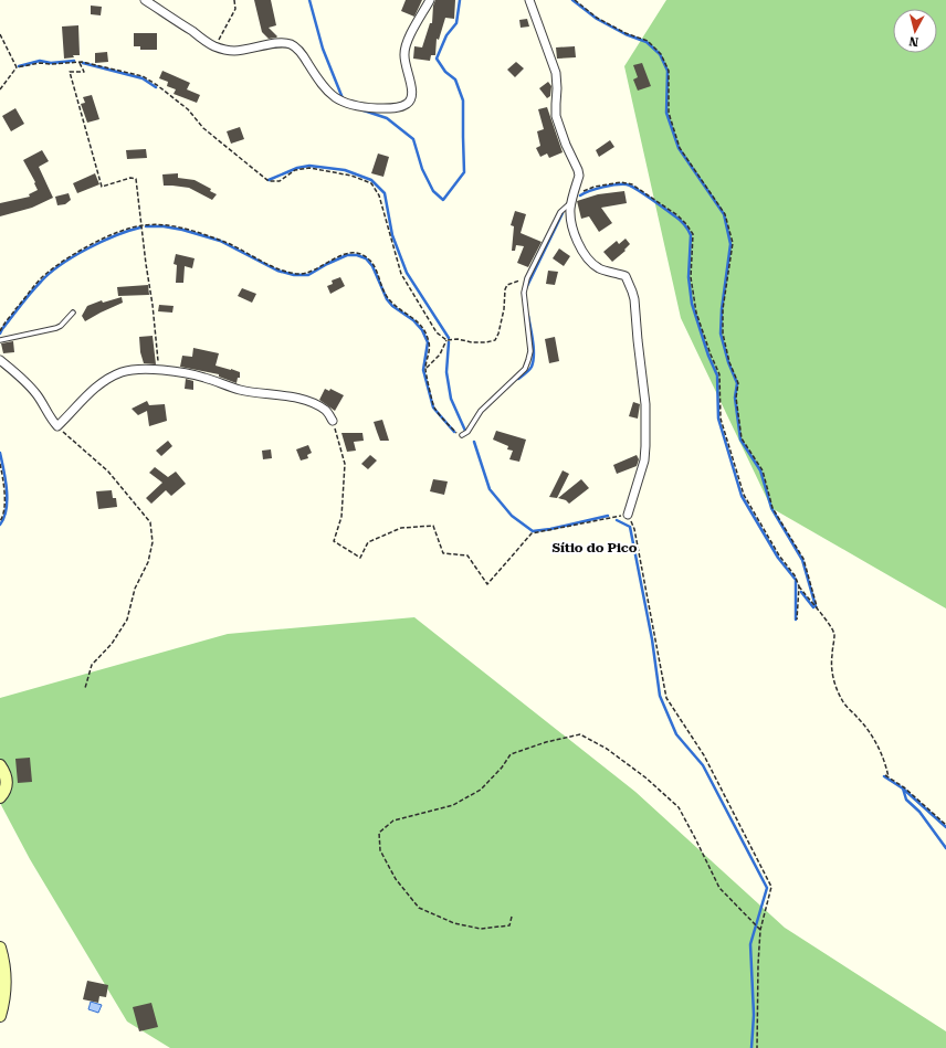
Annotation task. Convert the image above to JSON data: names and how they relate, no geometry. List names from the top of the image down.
{
  "districts": ["Sítio do Pico"],
  "north": "bottom"
}
